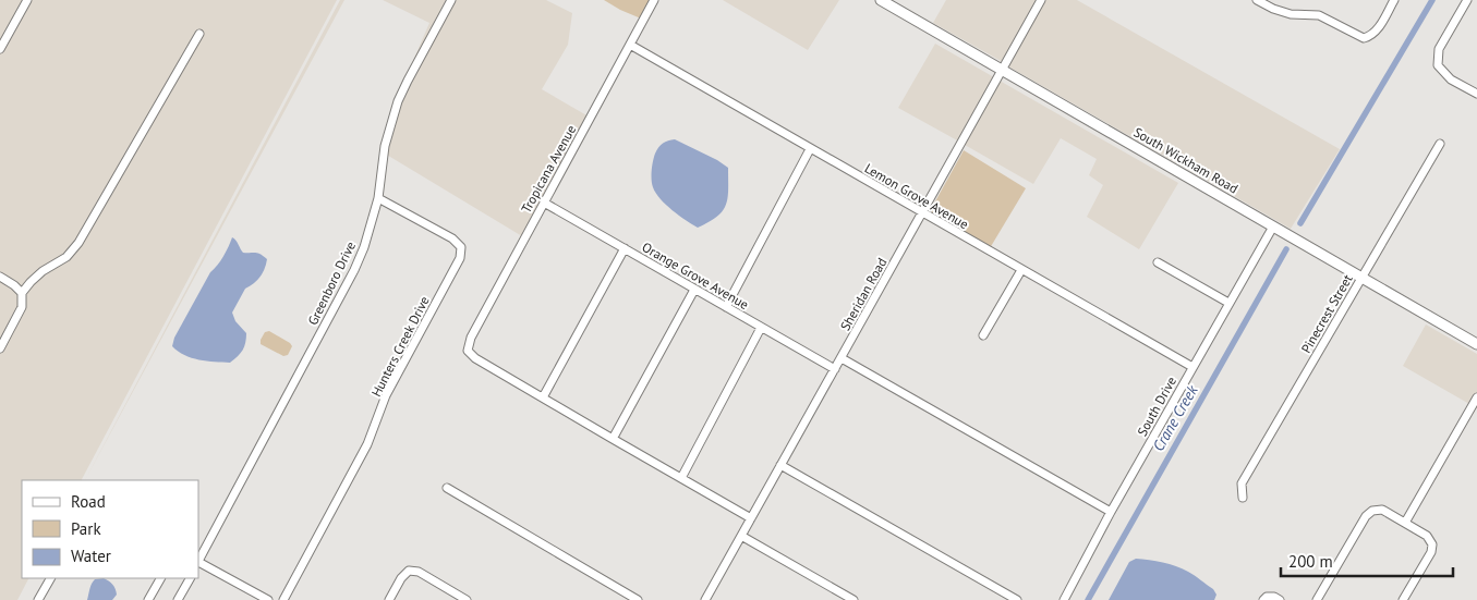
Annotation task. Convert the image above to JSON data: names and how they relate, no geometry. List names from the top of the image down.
{
  "streets": {
    "main road": ["South Wickham Road"],
    "street": [
      "Tropicana Avenue",
      "Lemon Grove Avenue",
      "Orange Grove Avenue",
      "Greenboro Drive",
      "Sheridan Road",
      "Pinecrest Street",
      "Hunters Creek Drive",
      "South Drive"
    ]
  },
  "crossings": [
    ["South Wickham Road", "Sheridan Road"],
    ["South Wickham Road", "Pinecrest Street"],
    ["South Wickham Road", "South Drive"],
    ["Tropicana Avenue", "Lemon Grove Avenue"],
    ["Tropicana Avenue", "Orange Grove Avenue"],
    ["Lemon Grove Avenue", "Sheridan Road"],
    ["Lemon Grove Avenue", "South Drive"],
    ["Orange Grove Avenue", "Sheridan Road"],
    ["Greenboro Drive", "Hunters Creek Drive"]
  ],
  "water": ["Crane Creek"],
  "legend": ["Road", "Park", "Water"],
  "scale_bar": "200 m"
}
